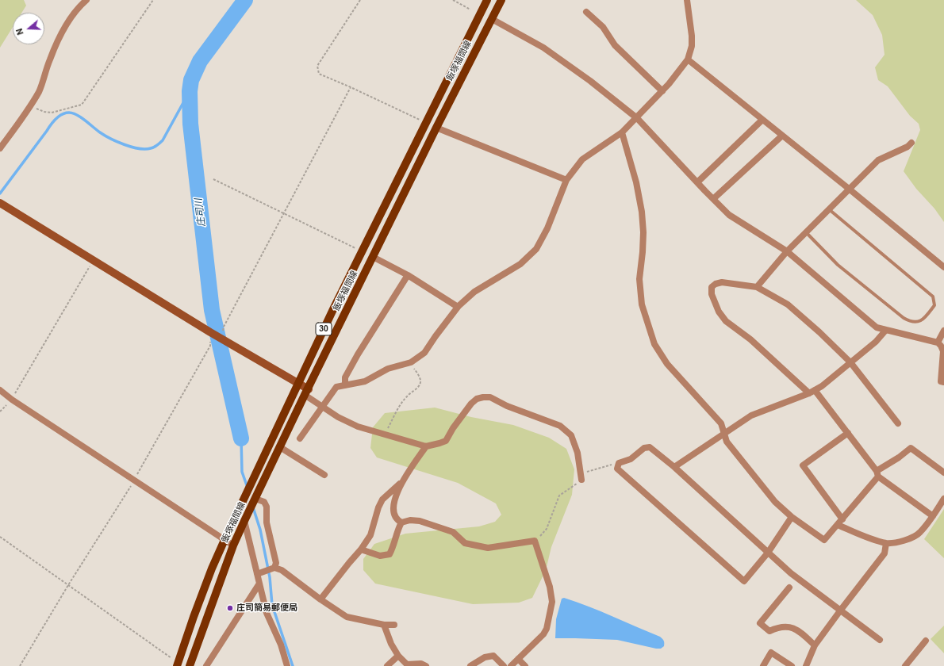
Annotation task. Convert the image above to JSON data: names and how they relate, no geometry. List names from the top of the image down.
{
  "streets": {
    "main road": ["飯塚福間線", "30"]
  },
  "water": ["庄司川"],
  "places": ["庄司簡易郵便局"],
  "north": "left"
}
